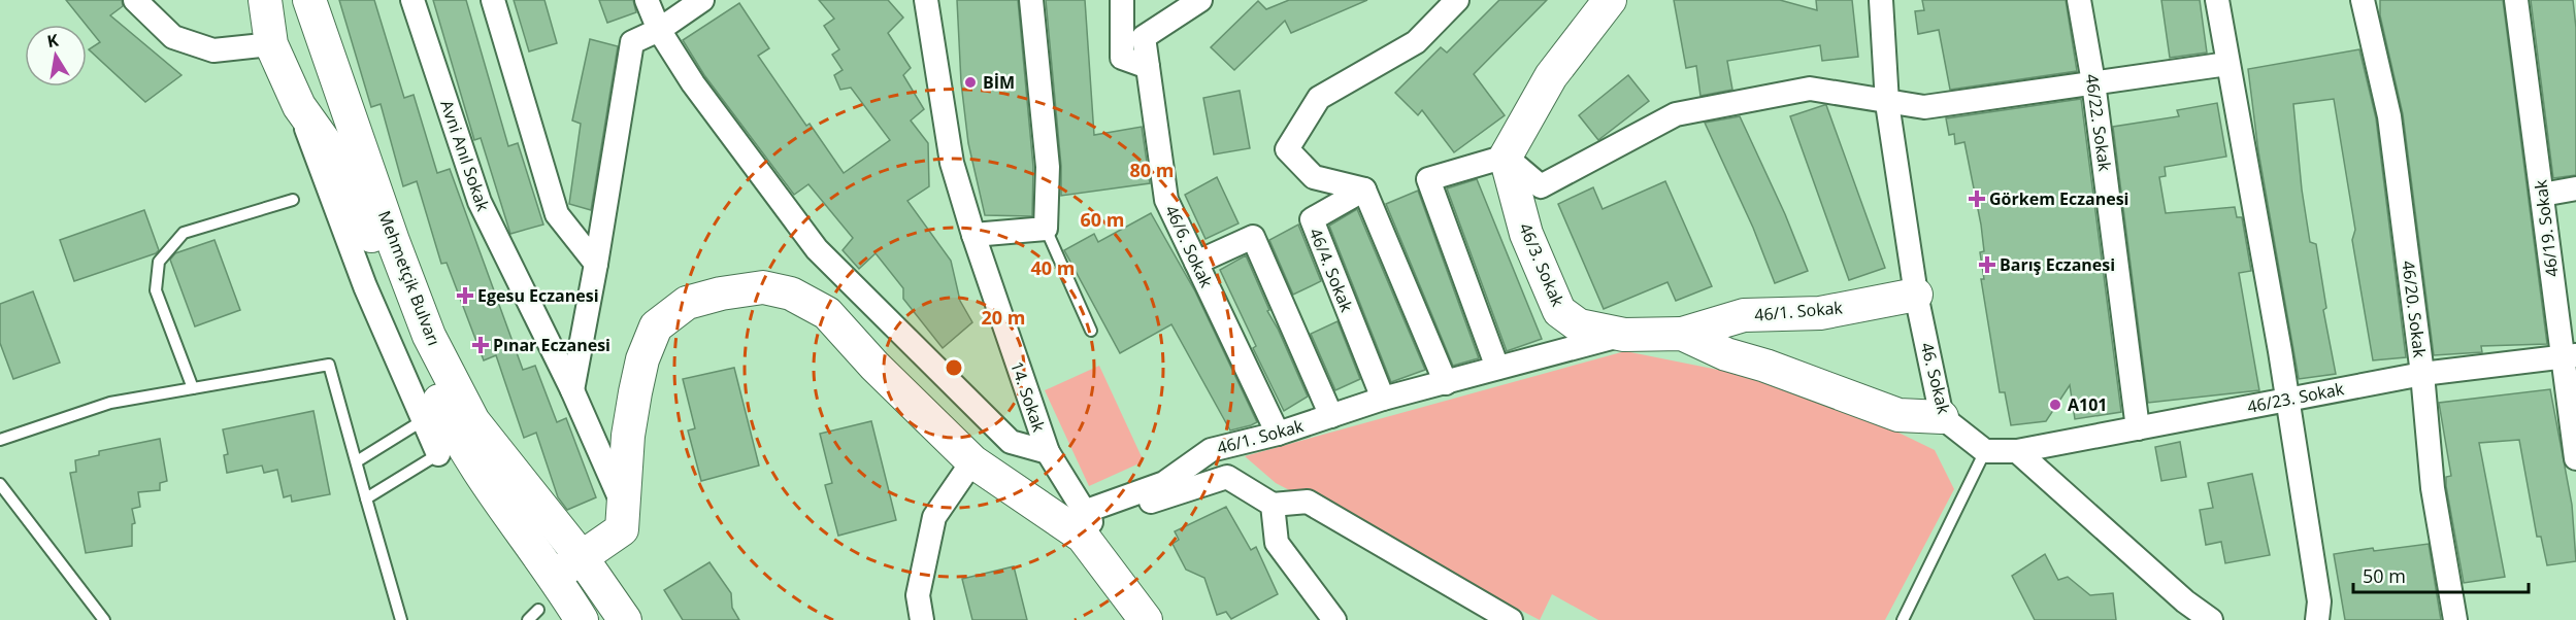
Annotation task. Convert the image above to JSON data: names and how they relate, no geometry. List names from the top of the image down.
{
  "streets": {
    "street": [
      "46/22. Sokak",
      "Avni Anıl Sokak",
      "46/19. Sokak",
      "46/6. Sokak",
      "46/3. Sokak",
      "46/4. Sokak",
      "Mehmetçik Bulvarı",
      "46/20. Sokak",
      "46/1. Sokak",
      "46. Sokak",
      "14. Sokak",
      "46/23. Sokak"
    ]
  },
  "crossings": [
    ["46/22. Sokak", "46/23. Sokak"],
    ["46/19. Sokak", "46/23. Sokak"],
    ["46/6. Sokak", "46/1. Sokak"],
    ["46/3. Sokak", "46/1. Sokak"],
    ["46/3. Sokak", "46. Sokak"],
    ["46/4. Sokak", "46/1. Sokak"],
    ["46/20. Sokak", "46/23. Sokak"],
    ["46/1. Sokak", "46. Sokak"],
    ["46/1. Sokak", "14. Sokak"]
  ],
  "places": {
    "other": ["BİM", "A101"],
    "health": [
      "Görkem Eczanesi",
      "Barış Eczanesi",
      "Egesu Eczanesi",
      "Pınar Eczanesi"
    ]
  },
  "scale_bar": "50 m",
  "north": "top",
  "rings": [
    "80 m",
    "60 m",
    "40 m",
    "20 m"
  ]
}
